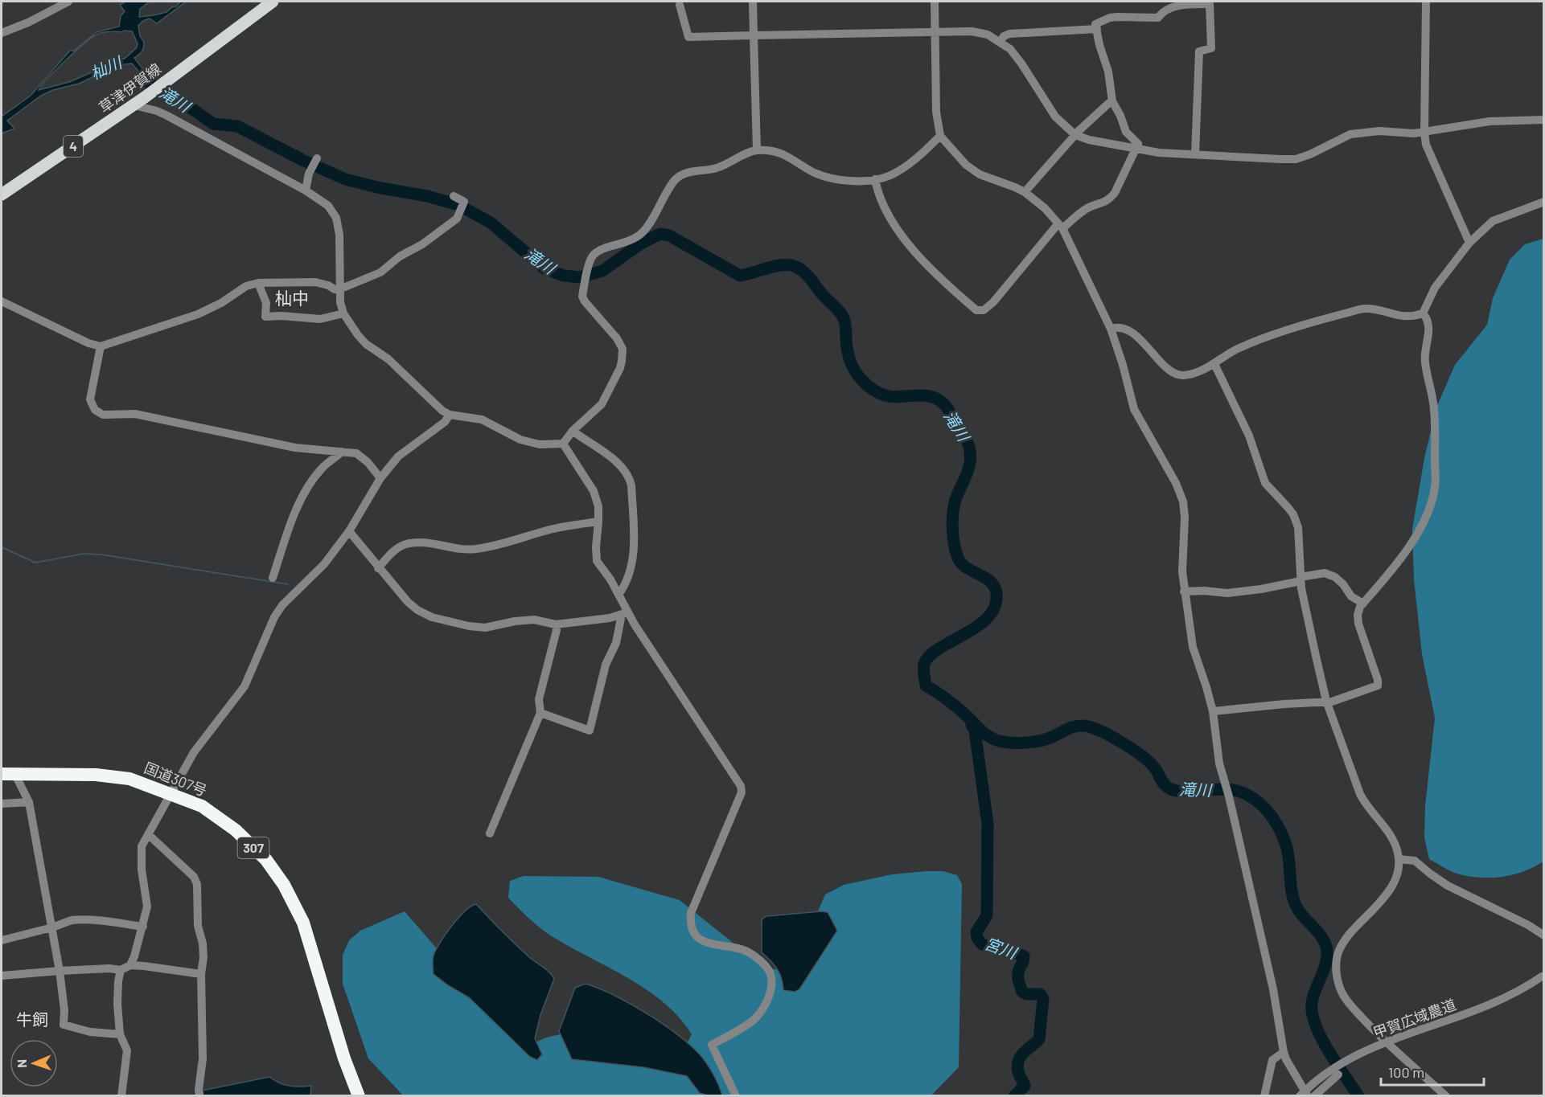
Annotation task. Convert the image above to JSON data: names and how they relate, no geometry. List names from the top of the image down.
{
  "streets": {
    "highway": ["国道307号", "307"],
    "main road": ["草津伊賀線", "4"],
    "street": ["甲賀広域農道"]
  },
  "districts": ["杣中", "牛飼"],
  "water": ["杣川", "滝川", "宮川"],
  "scale_bar": "100 m",
  "north": "left"
}
